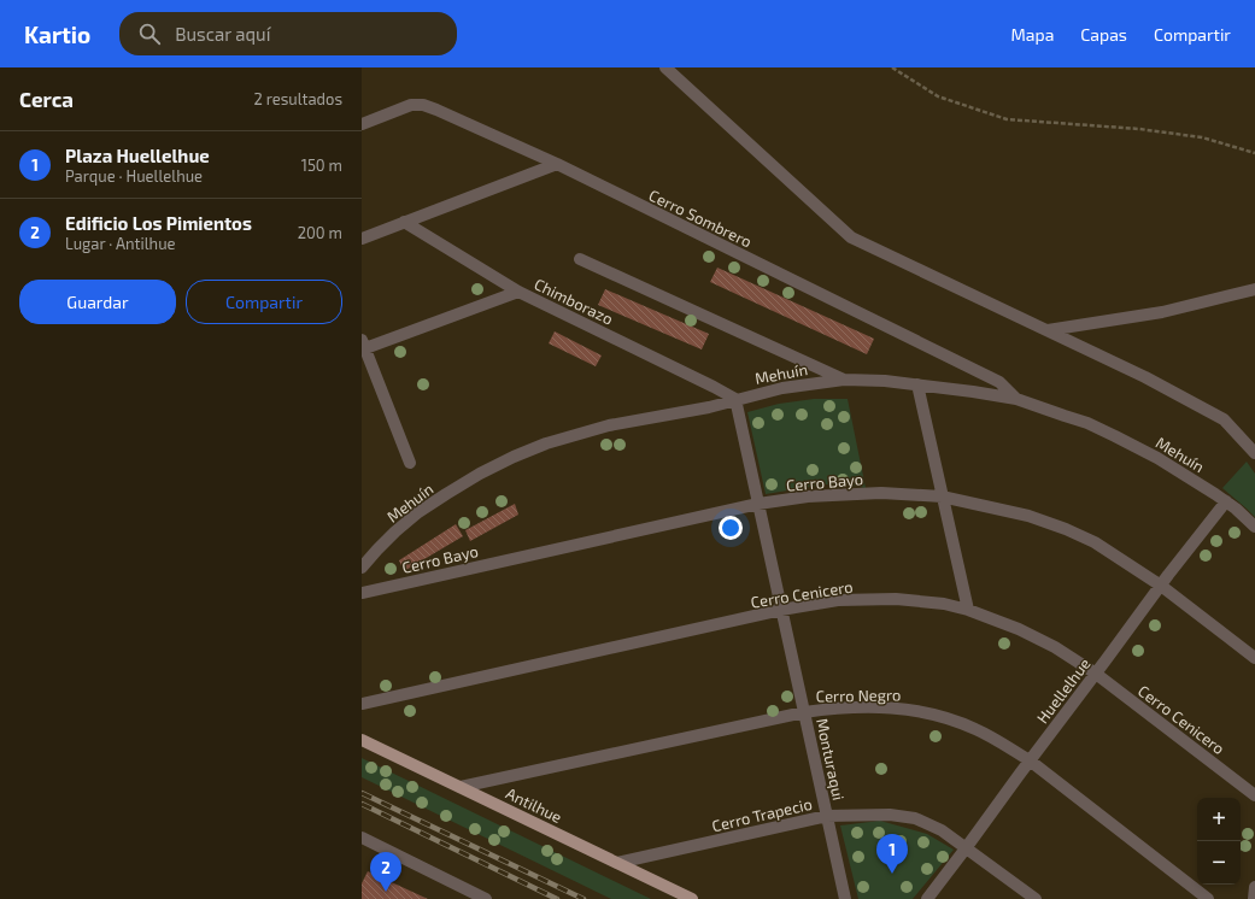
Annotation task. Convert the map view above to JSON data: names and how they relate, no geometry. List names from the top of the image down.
{
  "streets": {
    "main road": ["Antilhue"],
    "street": [
      "Cerro Sombrero",
      "Chimborazo",
      "Mehuín",
      "Cerro Bayo",
      "Cerro Cenicero",
      "Huellelhue",
      "Cerro Negro",
      "Monturaqui",
      "Cerro Trapecio"
    ]
  },
  "crossings": [
    ["Cerro Sombrero", "Mehuín"],
    ["Chimborazo", "Mehuín"],
    ["Chimborazo", "Monturaqui"],
    ["Mehuín", "Huellelhue"],
    ["Mehuín", "Monturaqui"],
    ["Cerro Bayo", "Huellelhue"],
    ["Cerro Bayo", "Monturaqui"],
    ["Cerro Cenicero", "Huellelhue"],
    ["Cerro Cenicero", "Monturaqui"],
    ["Huellelhue", "Cerro Negro"],
    ["Huellelhue", "Cerro Trapecio"],
    ["Cerro Negro", "Monturaqui"],
    ["Cerro Negro", "Antilhue"],
    ["Monturaqui", "Cerro Trapecio"],
    ["Antilhue", "Cerro Trapecio"]
  ],
  "page": {
    "header": "Kartio",
    "search": "Buscar aquí",
    "nav": ["Mapa", "Capas", "Compartir"],
    "heading": ["Cerca", "2 resultados"],
    "list": [
      {
        "mark": "1",
        "name": "Plaza Huellelhue",
        "note": "Parque · Huellelhue",
        "value": "150 m"
      },
      {
        "mark": "2",
        "name": "Edificio Los Pimientos",
        "note": "Lugar · Antilhue",
        "value": "200 m"
      }
    ],
    "buttons": ["Guardar", "Compartir"],
    "map_buttons": ["+", "−"],
    "pins": ["1", "2"]
  }
}
